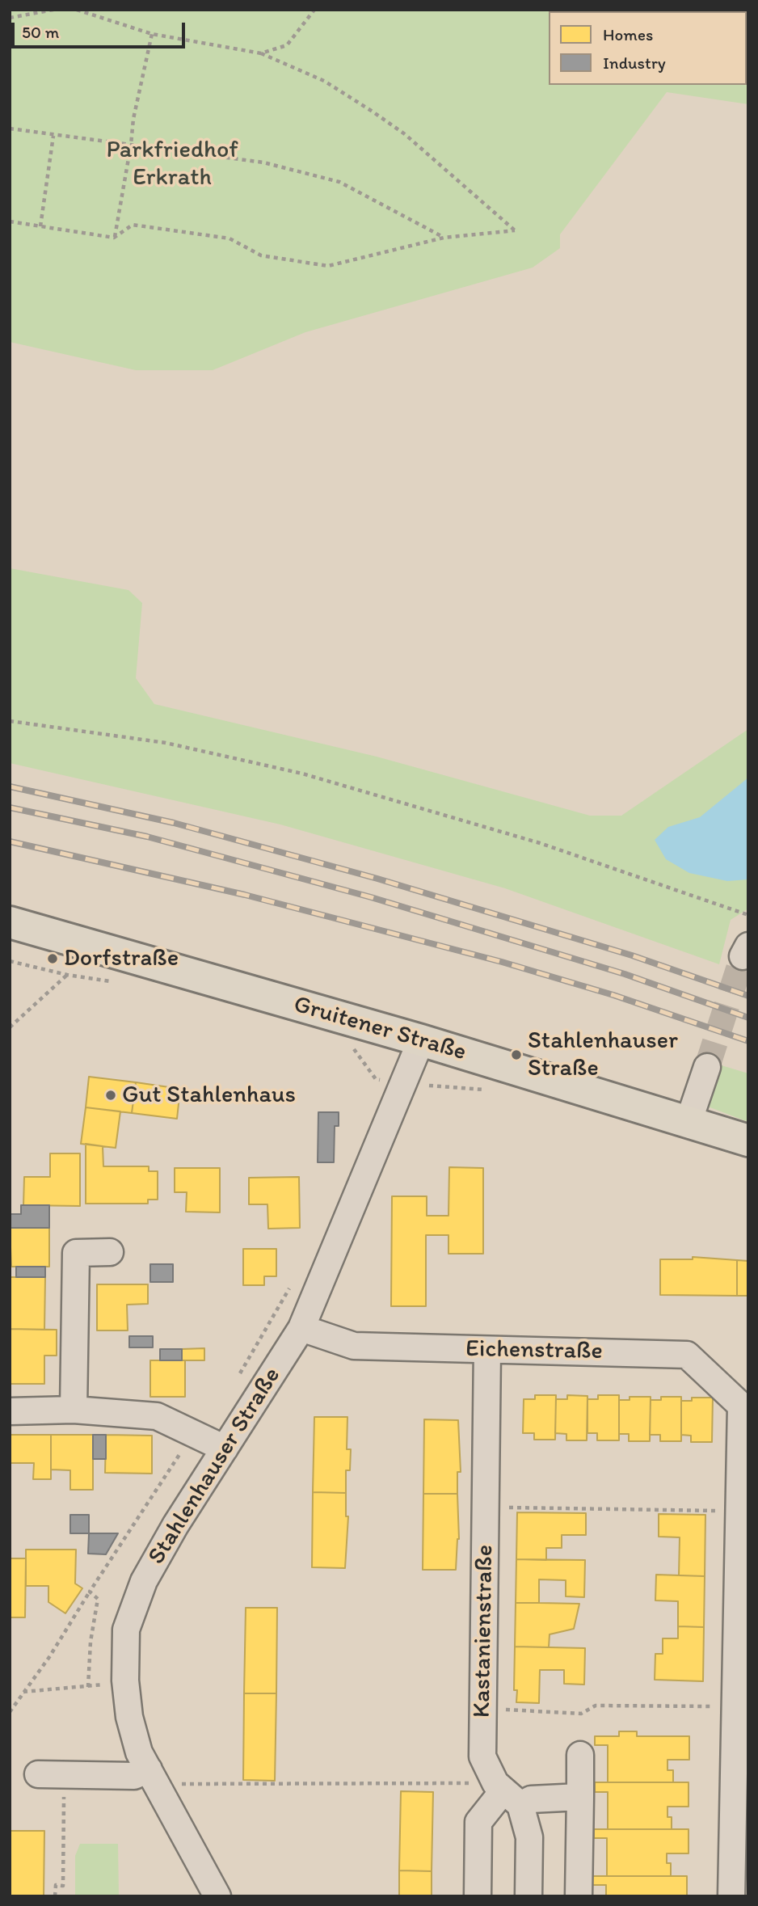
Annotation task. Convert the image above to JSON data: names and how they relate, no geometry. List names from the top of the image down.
{
  "streets": {
    "main road": ["Gruitener Straße"],
    "street": ["Eichenstraße", "Stahlenhauser Straße", "Kastanienstraße"]
  },
  "crossings": [
    ["Gruitener Straße", "Stahlenhauser Straße"],
    ["Eichenstraße", "Stahlenhauser Straße"],
    ["Eichenstraße", "Kastanienstraße"]
  ],
  "parks": ["Parkfriedhof Erkrath"],
  "places": ["Dorfstraße", "Stahlenhauser Straße", "Gut Stahlenhaus"],
  "legend": ["Homes", "Industry"],
  "scale_bar": "50 m"
}
